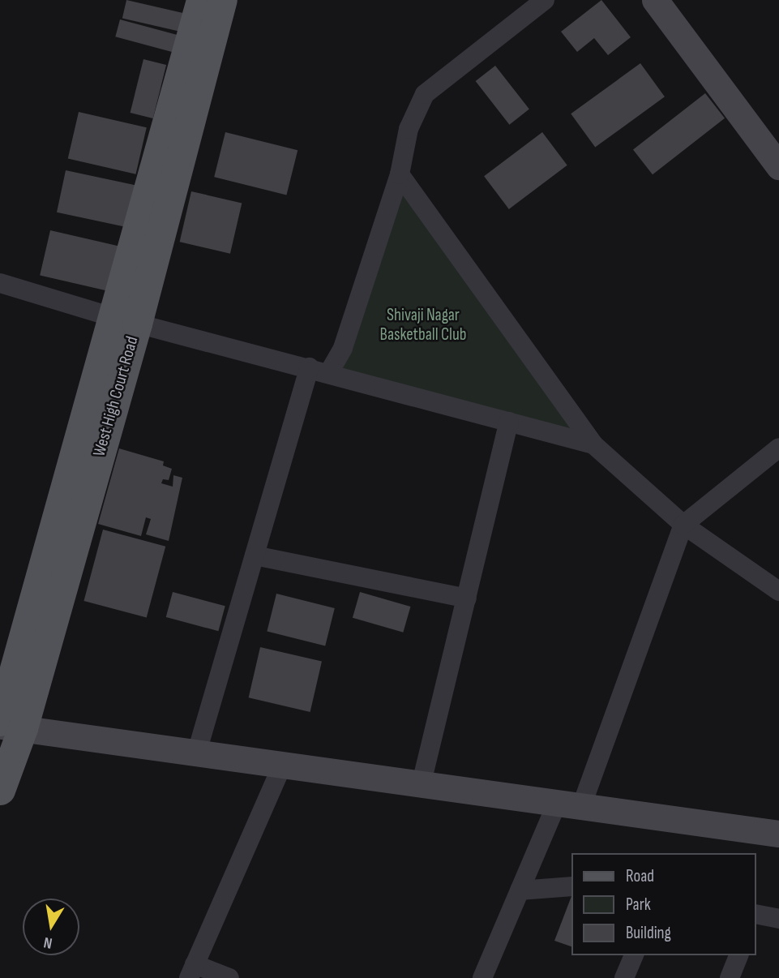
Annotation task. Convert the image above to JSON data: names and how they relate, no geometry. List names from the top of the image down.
{
  "streets": {
    "main road": ["West High Court Road"]
  },
  "parks": ["Shivaji Nagar Basketball Club"],
  "legend": ["Road", "Park", "Building"],
  "north": "bottom"
}
